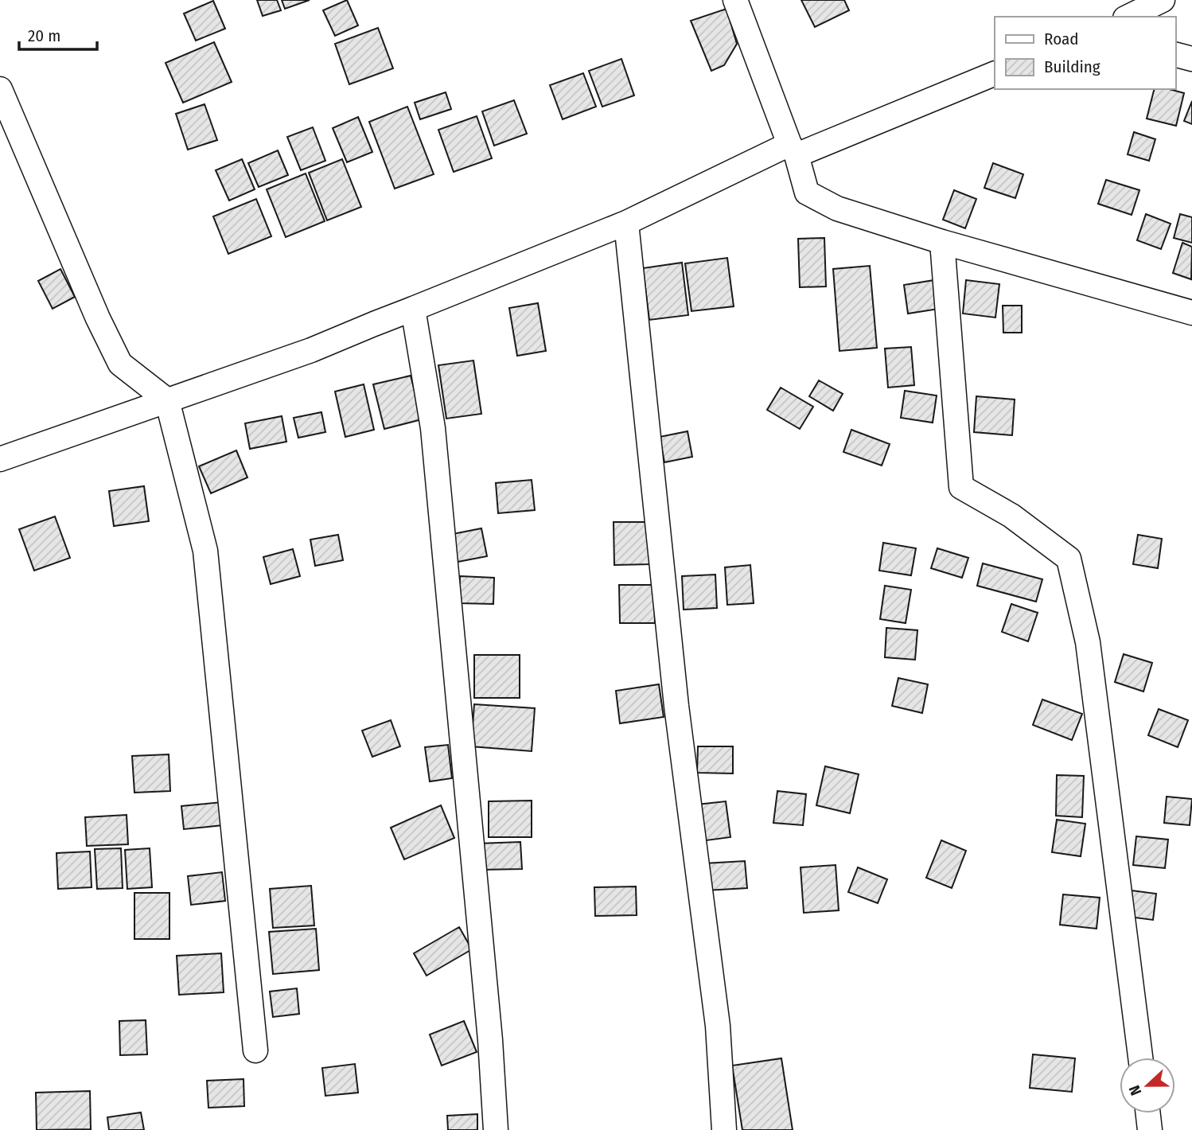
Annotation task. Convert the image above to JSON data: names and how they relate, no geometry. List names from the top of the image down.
{
  "legend": ["Road", "Building"],
  "scale_bar": "20 m",
  "north": "left"
}
